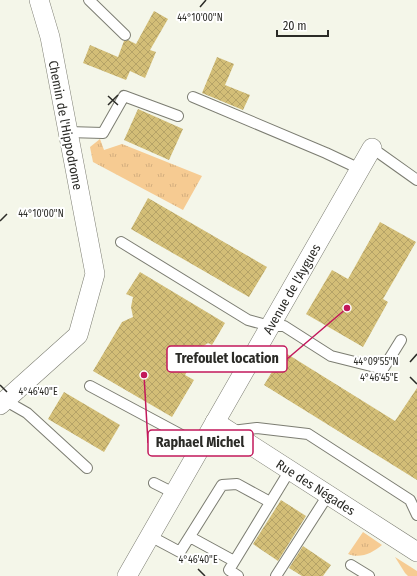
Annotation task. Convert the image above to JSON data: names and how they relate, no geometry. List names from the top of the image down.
{
  "streets": {
    "street": ["Chemin de l'Hippodrome", "Avenue de l'Aygues", "Rue des Négades"]
  },
  "crossings": [
    ["Avenue de l'Aygues", "Rue des Négades"]
  ],
  "places": ["Trefoulet location", "Raphael Michel"],
  "scale_bar": "20 m",
  "coordinates": [
    "44°10'00\"N",
    "44°09'55\"N",
    "4°46'45\"E",
    "4°46'40\"E"
  ]
}
